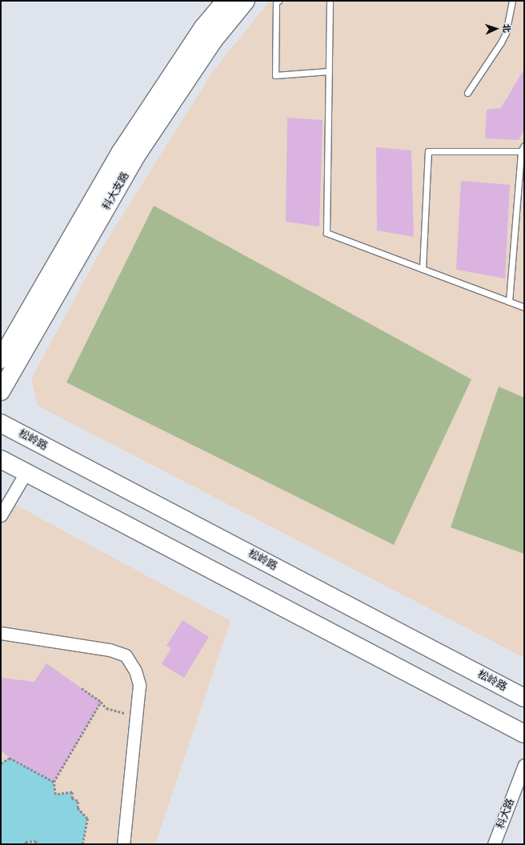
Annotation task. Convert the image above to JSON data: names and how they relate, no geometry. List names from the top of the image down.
{
  "streets": {
    "main road": ["科大支路", "松岭路"],
    "street": ["科大路"]
  },
  "north": "right"
}
